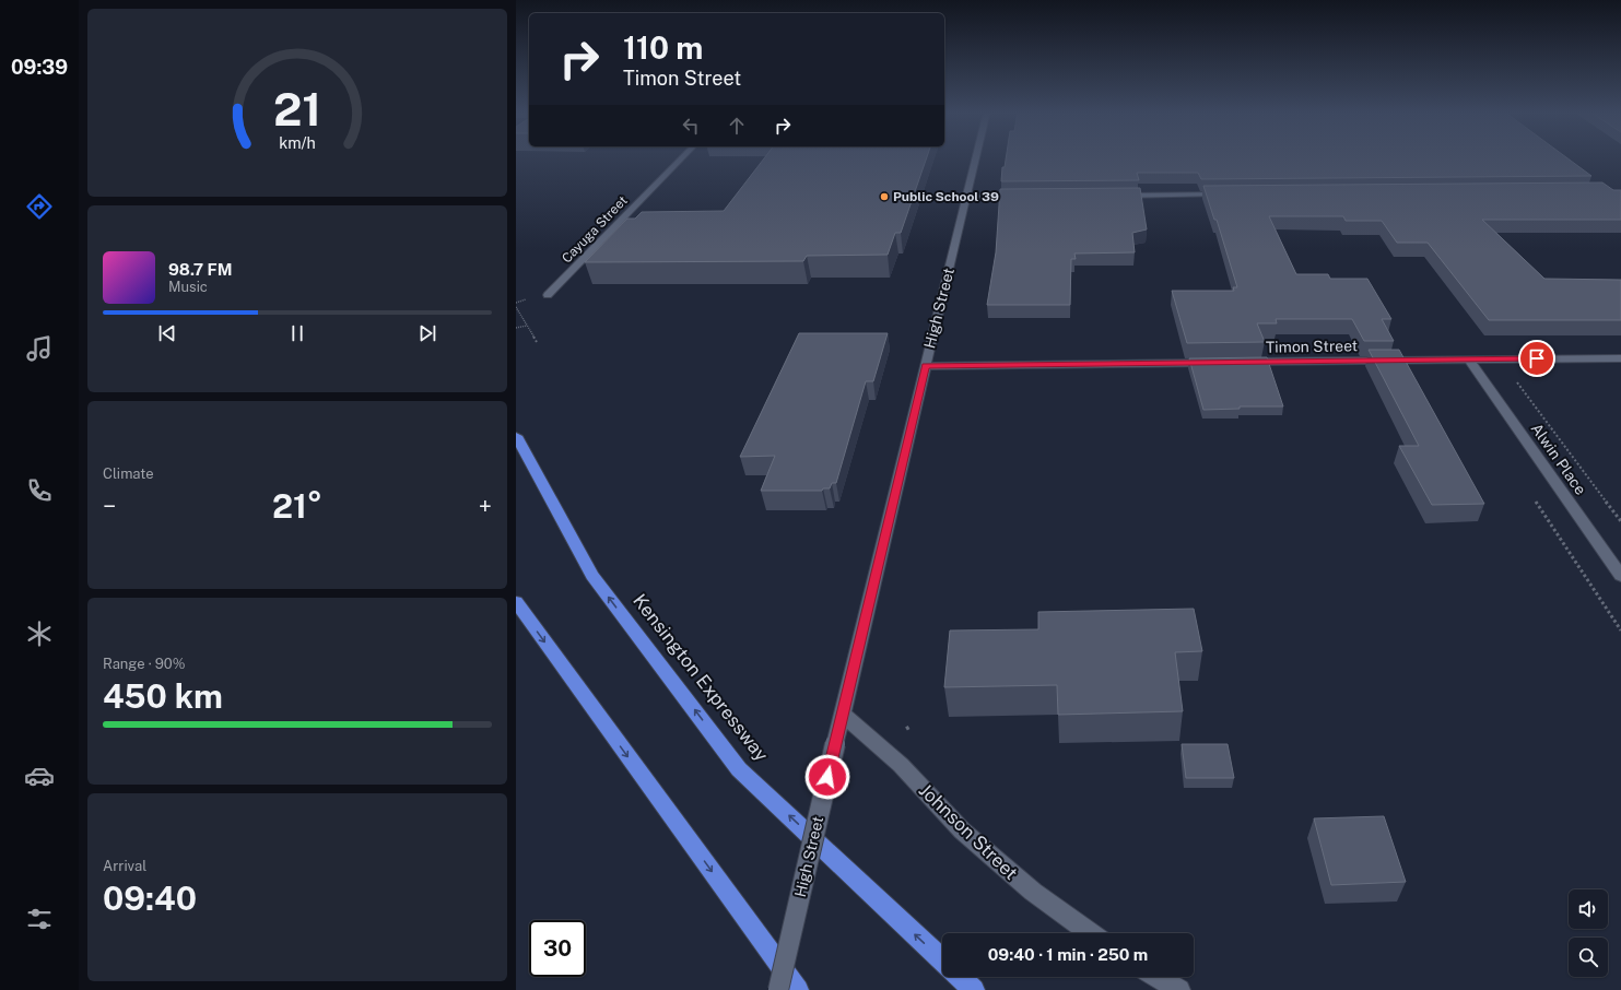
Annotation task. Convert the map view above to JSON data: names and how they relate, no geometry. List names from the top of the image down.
{
  "streets": {
    "highway": ["Kensington Expressway"],
    "street": [
      "Cayuga Street",
      "High Street",
      "Timon Street",
      "Alwin Place",
      "Johnson Street"
    ]
  },
  "crossings": [
    ["High Street", "Johnson Street"],
    ["Timon Street", "Alwin Place"]
  ],
  "places": ["Public School 39"],
  "page": {
    "tabs": "09:39",
    "turn": ["110 m", "Timon Street"],
    "song": ["98.7 FM", "Music"],
    "tile": [
      "Climate",
      ["Range · 90%", "450 km"],
      ["Arrival", "09:40"]
    ],
    "heat": ["−", "21°", "+"],
    "limit": "30",
    "trip": "09:40 · 1 min · 250 m",
    "gauge": ["21", "km/h"]
  }
}
